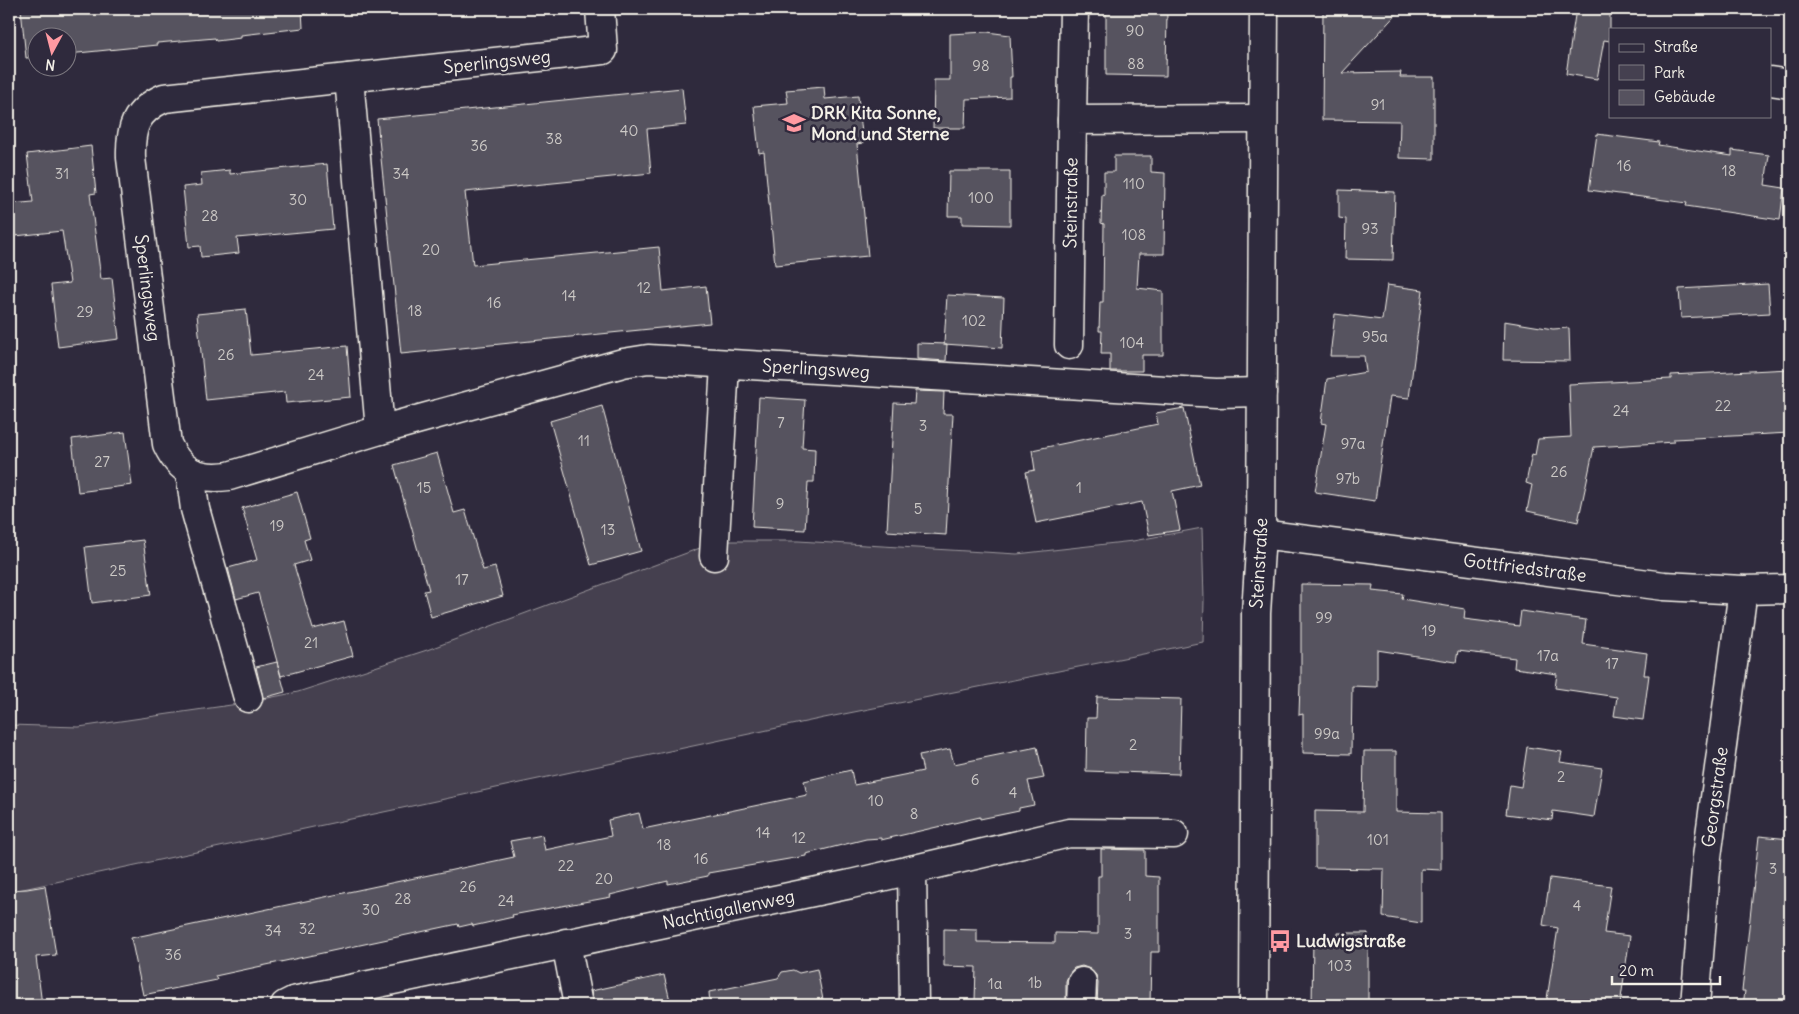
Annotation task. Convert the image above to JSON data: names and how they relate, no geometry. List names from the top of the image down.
{
  "streets": {
    "street": [
      "Sperlingsweg",
      "Steinstraße",
      "Gottfriedstraße",
      "Georgstraße",
      "Nachtigallenweg"
    ]
  },
  "crossings": [
    ["Sperlingsweg", "Steinstraße"],
    ["Steinstraße", "Gottfriedstraße"],
    ["Gottfriedstraße", "Georgstraße"]
  ],
  "places": {
    "school or university": ["DRK Kita Sonne, Mond und Sterne"],
    "bus stop": ["Ludwigstraße"]
  },
  "house_numbers": [
    "90",
    "88",
    "98",
    "91",
    "40",
    "38",
    "36",
    "16",
    "18",
    "31",
    "34",
    "110",
    "100",
    "30",
    "28",
    "93",
    "108",
    "20",
    "12",
    "14",
    "16",
    "18",
    "29",
    "102",
    "95a",
    "104",
    "26",
    "24",
    "22",
    "24",
    "7",
    "3",
    "11",
    "97a",
    "27",
    "26",
    "97b",
    "15",
    "1",
    "9",
    "5",
    "19",
    "13",
    "25",
    "17",
    "99",
    "19",
    "21",
    "17a",
    "17",
    "99a",
    "2",
    "2",
    "6",
    "4",
    "10",
    "8",
    "14",
    "12",
    "101",
    "18",
    "16",
    "22",
    "3",
    "20",
    "26",
    "1",
    "28",
    "24",
    "4",
    "30",
    "32",
    "34",
    "3",
    "36",
    "103",
    "1b",
    "1a"
  ],
  "legend": ["Straße", "Park", "Gebäude"],
  "scale_bar": "20 m",
  "north": "bottom"
}
